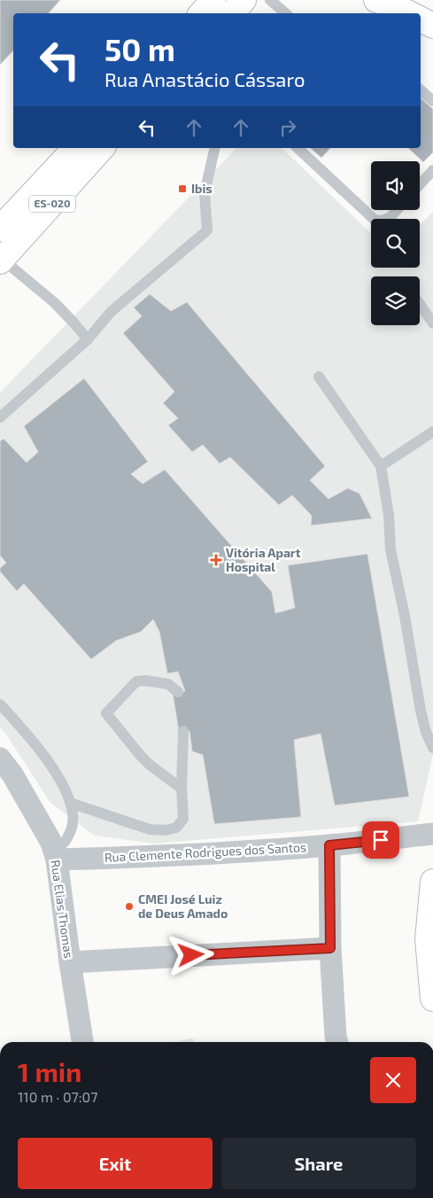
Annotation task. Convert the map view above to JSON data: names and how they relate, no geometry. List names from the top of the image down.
{
  "streets": {
    "main road": ["ES-020"],
    "street": ["Rua Clemente Rodrigues dos Santos", "Rua Elias Thomas"]
  },
  "crossings": [
    ["Rua Clemente Rodrigues dos Santos", "Rua Elias Thomas"]
  ],
  "places": {
    "transit": ["Ibis"],
    "health": ["Vitória Apart Hospital"],
    "other": ["CMEI José Luiz de Deus Amado"]
  },
  "page": {
    "turn": ["50 m", "Rua Anastácio Cássaro"],
    "heading": ["1 min", "110 m · 07:07"],
    "buttons": ["Exit", "Share"]
  }
}
